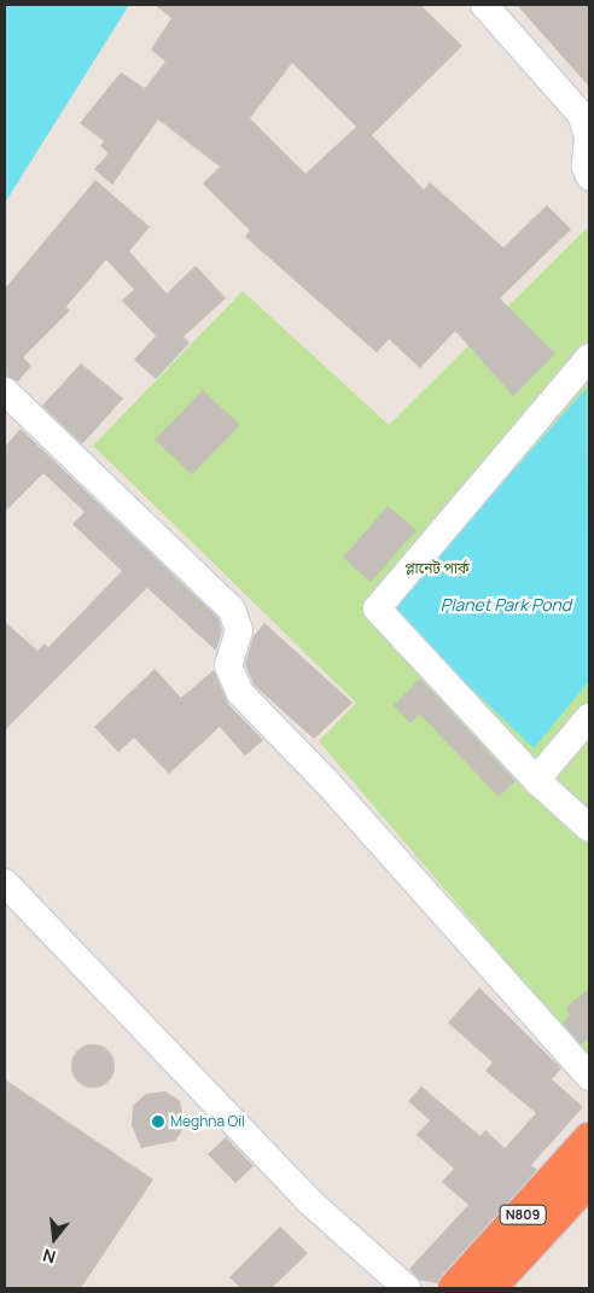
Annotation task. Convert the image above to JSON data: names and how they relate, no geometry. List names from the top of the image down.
{
  "streets": {
    "highway": ["N809"]
  },
  "water": ["Planet Park Pond"],
  "parks": ["প্লানেট পার্ক"],
  "places": ["Meghna Oil"],
  "north": "bottom"
}
